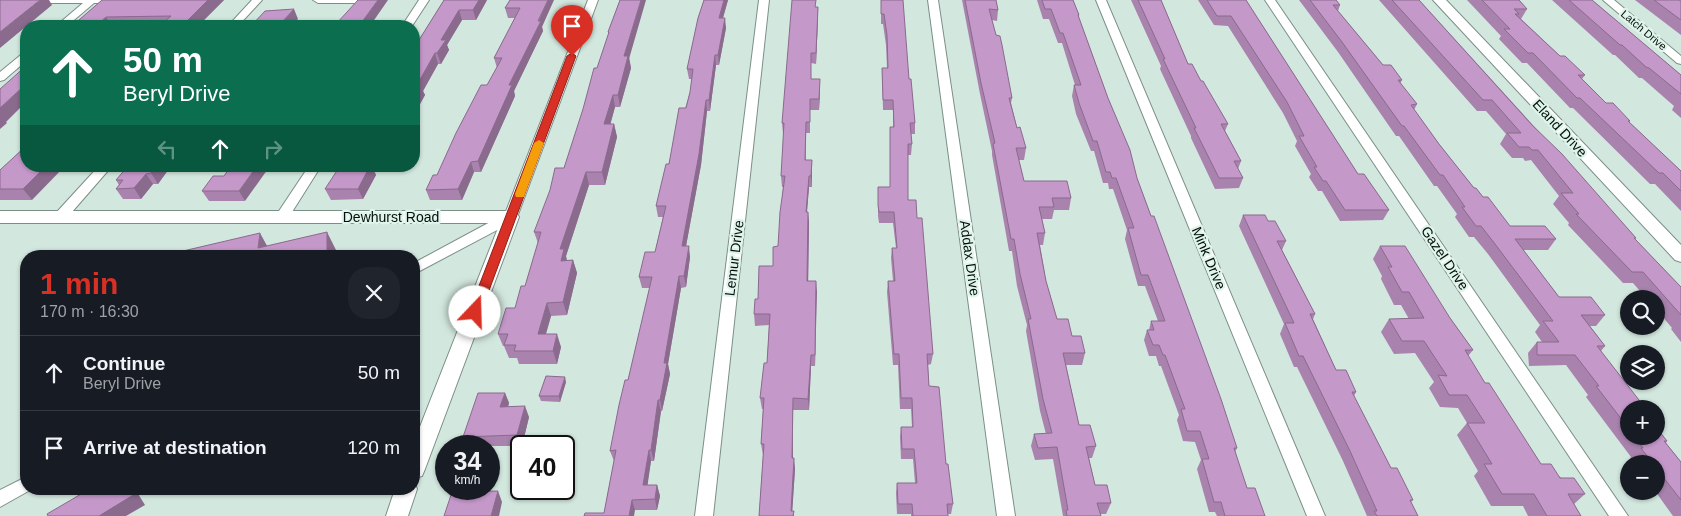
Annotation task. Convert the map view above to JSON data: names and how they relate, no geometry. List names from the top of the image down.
{
  "streets": {
    "street": [
      "Latch Drive",
      "Eland Drive",
      "Dewhurst Road",
      "Lemur Drive",
      "Addax Drive",
      "Mink Drive",
      "Gazel Drive"
    ]
  },
  "page": {
    "turn": ["50 m", "Beryl Drive"],
    "heading": ["1 min", "170 m · 16:30"],
    "map_buttons": ["+", "−"],
    "list": [
      {
        "name": "Continue",
        "note": "Beryl Drive",
        "value": "50 m"
      },
      {
        "name": "Arrive at destination",
        "value": "120 m"
      }
    ],
    "speed": "34 km/h",
    "limit": "40"
  }
}
